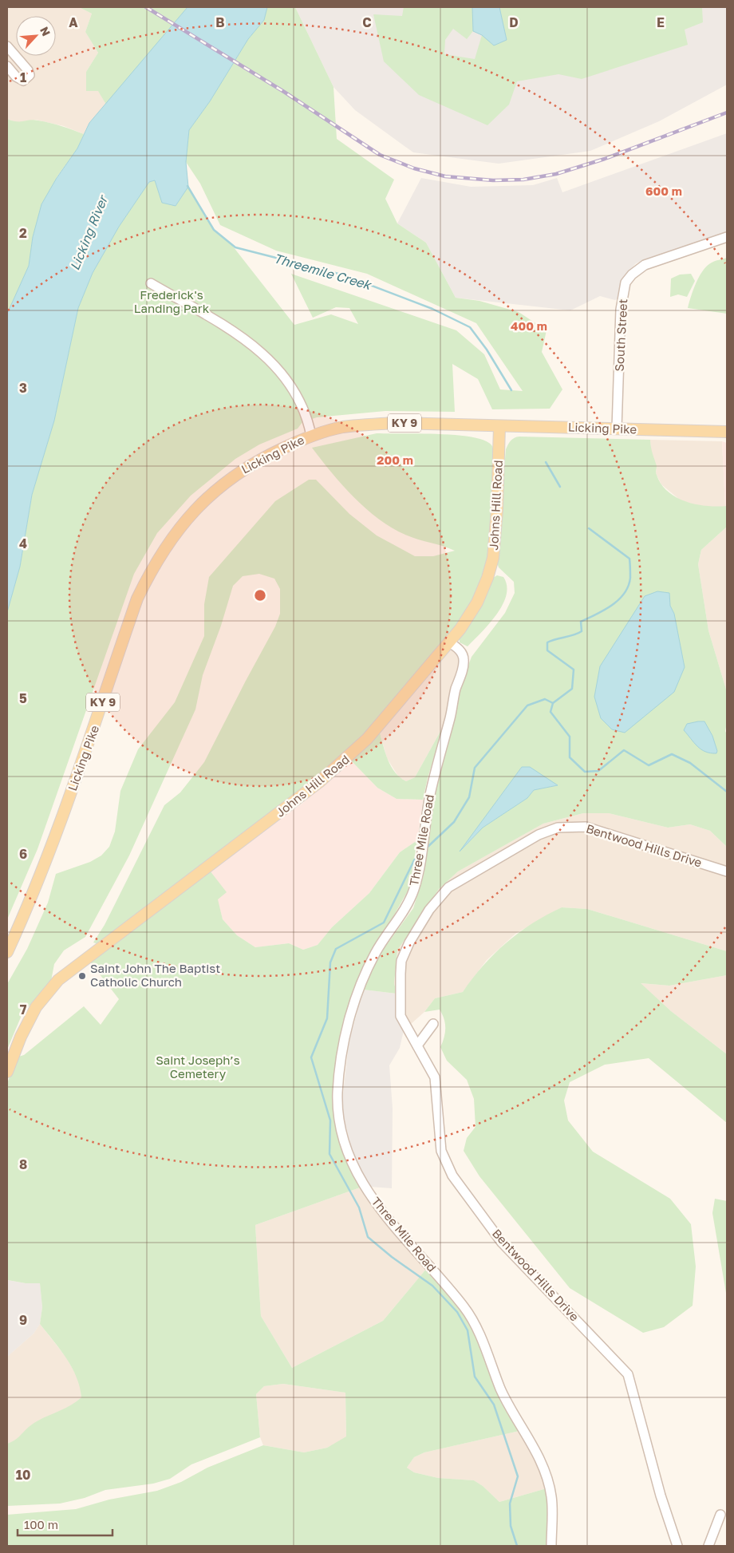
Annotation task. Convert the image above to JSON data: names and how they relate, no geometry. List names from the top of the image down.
{
  "streets": {
    "main road": ["KY 9", "Licking Pike", "Johns Hill Road"],
    "street": ["South Street", "Three Mile Road", "Bentwood Hills Drive"]
  },
  "crossings": [
    ["South Street", "Licking Pike"],
    ["Licking Pike", "Johns Hill Road"],
    ["Johns Hill Road", "Three Mile Road"]
  ],
  "water": ["Licking River", "Threemile Creek"],
  "parks": ["Frederick's Landing Park", "Saint Joseph’s Cemetery"],
  "places": ["Saint John The Baptist Catholic Church"],
  "scale_bar": "100 m",
  "north": "top right",
  "grid": {
    "columns": [
      "A",
      "B",
      "C",
      "D",
      "E"
    ],
    "rows": [
      "1",
      "2",
      "3",
      "4",
      "5",
      "6",
      "7",
      "8",
      "9",
      "10"
    ]
  },
  "rings": ["600 m", "400 m", "200 m"]
}
